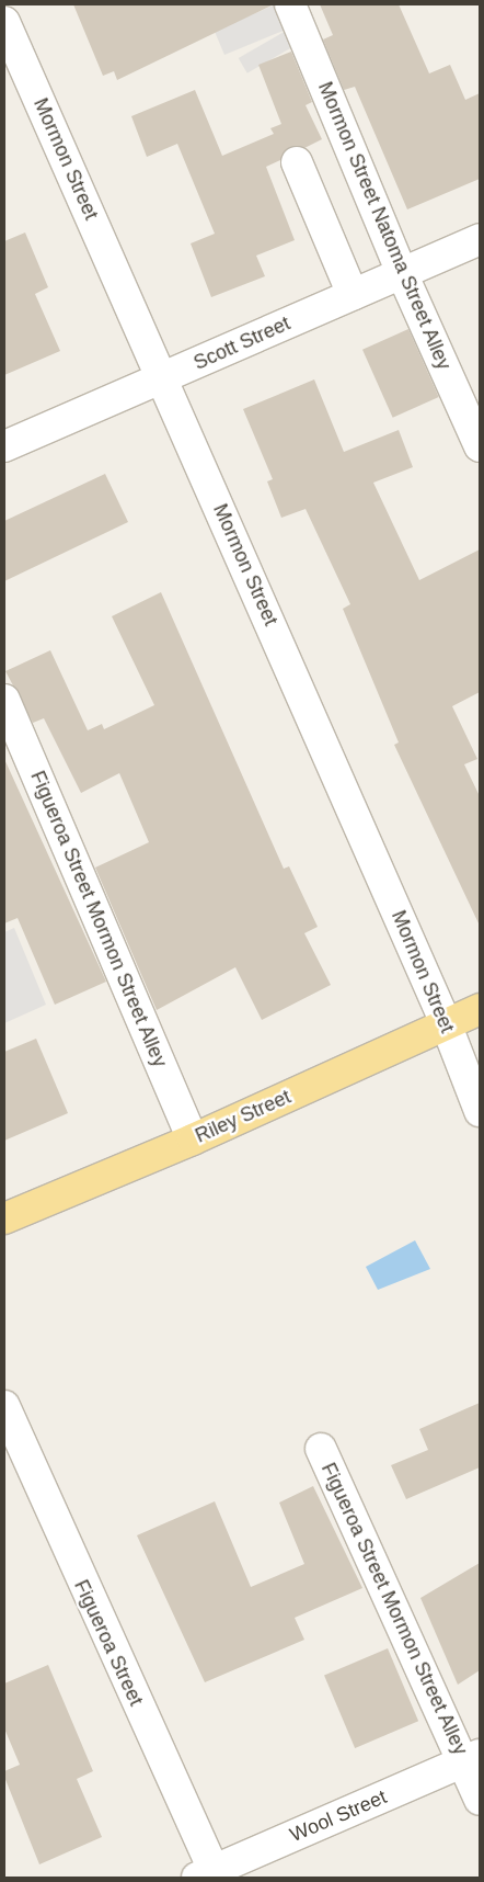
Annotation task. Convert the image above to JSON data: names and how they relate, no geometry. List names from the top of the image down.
{
  "streets": {
    "main road": ["Riley Street"],
    "street": [
      "Mormon Street",
      "Mormon Street Natoma Street Alley",
      "Scott Street",
      "Figueroa Street Mormon Street Alley",
      "Figueroa Street",
      "Wool Street"
    ]
  },
  "crossings": [
    ["Mormon Street", "Scott Street"],
    ["Mormon Street", "Riley Street"],
    ["Mormon Street Natoma Street Alley", "Scott Street"],
    ["Figueroa Street Mormon Street Alley", "Riley Street"],
    ["Figueroa Street Mormon Street Alley", "Wool Street"],
    ["Figueroa Street", "Wool Street"]
  ]
}
